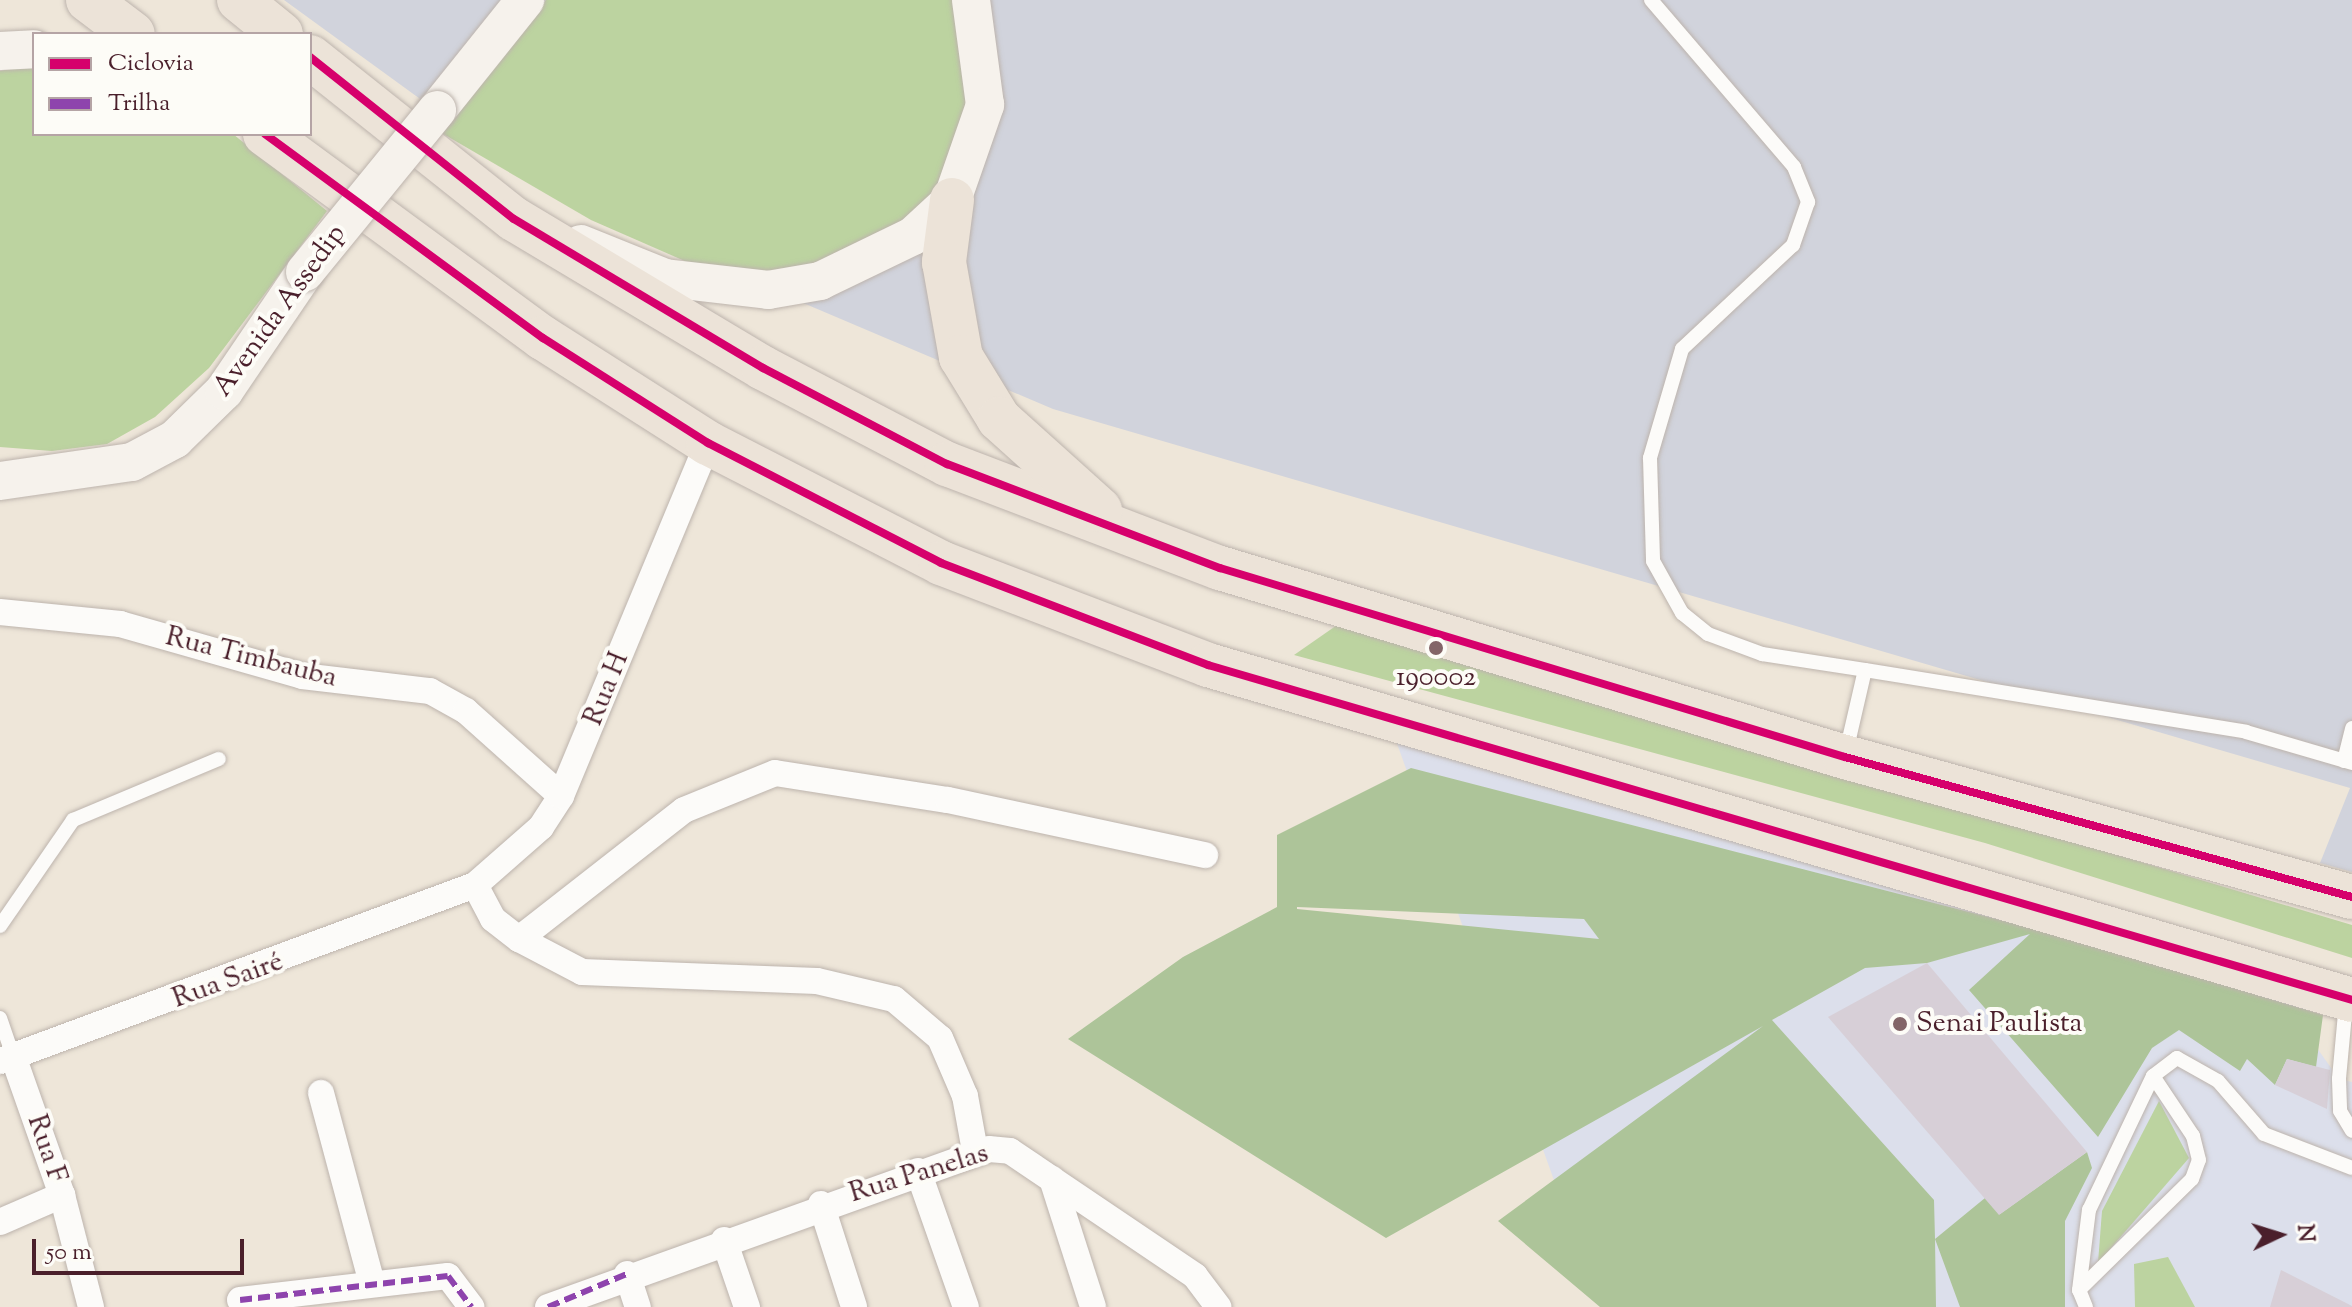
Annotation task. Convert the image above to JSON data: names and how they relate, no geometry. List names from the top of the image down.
{
  "streets": {
    "main road": ["Avenida Assedip"],
    "street": [
      "Rua Timbauba",
      "Rua H",
      "Rua Sairé",
      "Rua F",
      "Rua Panelas"
    ]
  },
  "crossings": [
    ["Rua Timbauba", "Rua H"],
    ["Rua H", "Rua Sairé"],
    ["Rua Sairé", "Rua F"]
  ],
  "places": ["190002", "Senai Paulista"],
  "legend": ["Ciclovia", "Trilha"],
  "scale_bar": "50 m",
  "north": "right"
}
